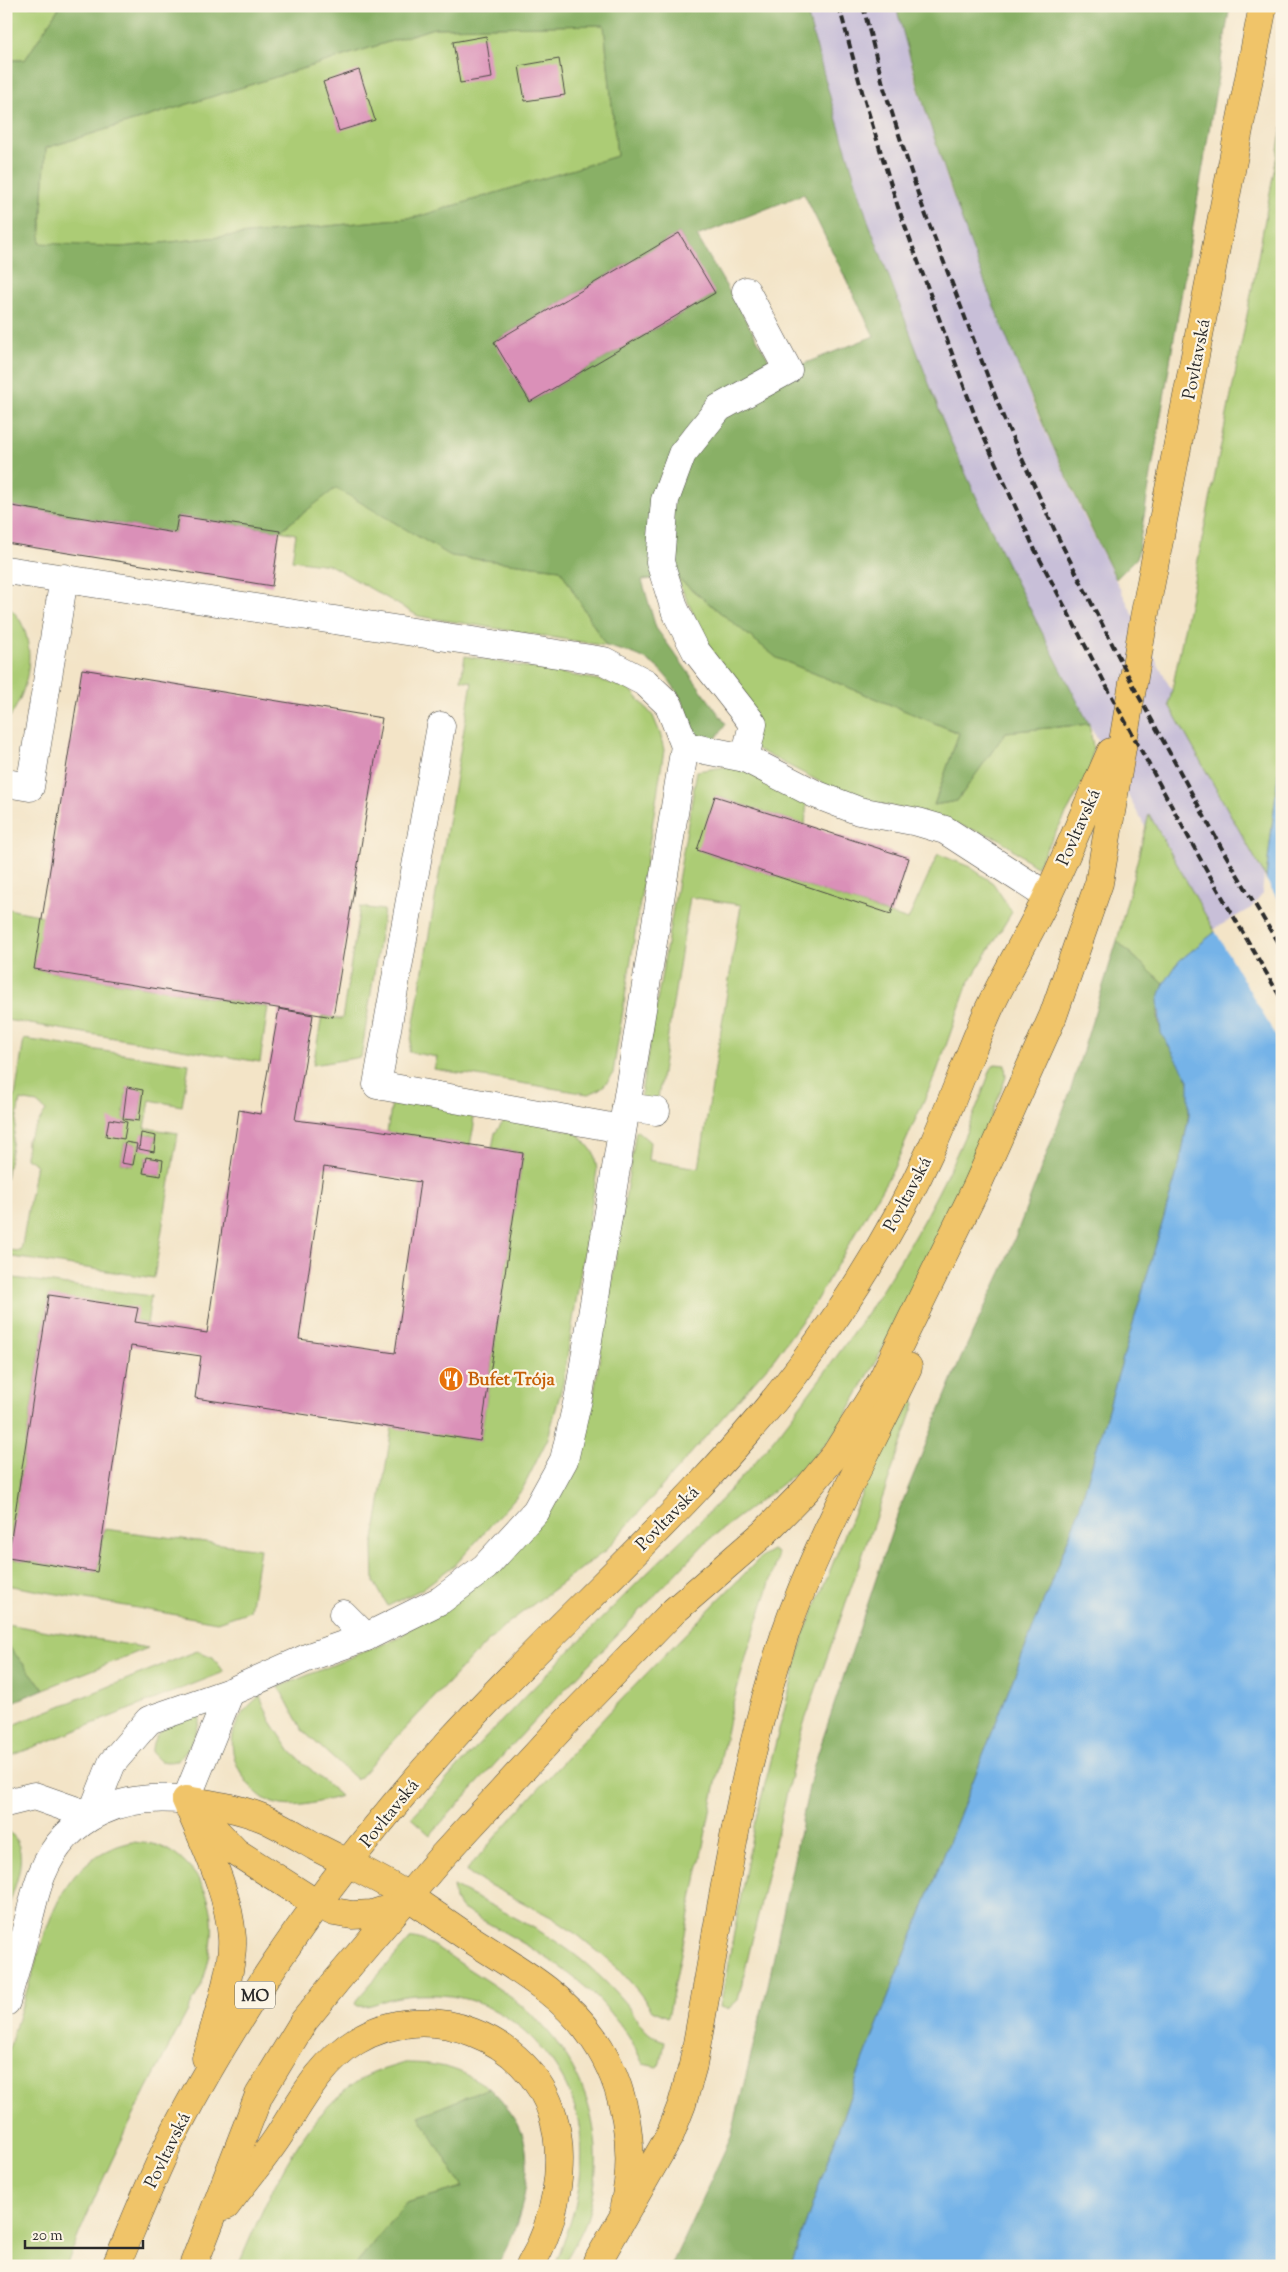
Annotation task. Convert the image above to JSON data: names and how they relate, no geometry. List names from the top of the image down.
{
  "streets": {
    "main road": ["Povltavská", "MO"]
  },
  "places": {
    "restaurant": ["Bufet Trója"]
  },
  "scale_bar": "20 m"
}
